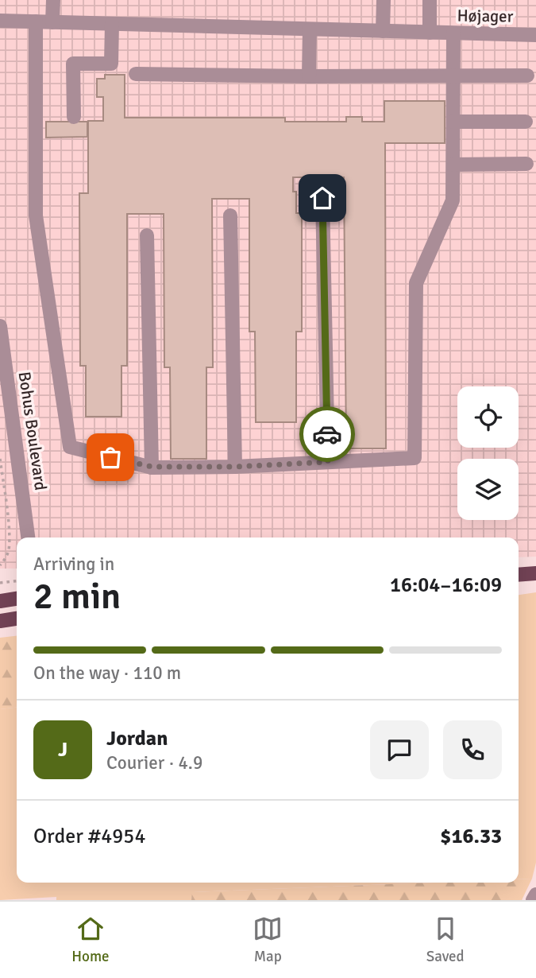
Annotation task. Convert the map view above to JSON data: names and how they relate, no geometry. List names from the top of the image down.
{
  "streets": {
    "street": ["Højager", "Bohus Boulevard"]
  },
  "page": {
    "heading": ["2 min", "Arriving in", "16:04–16:09"],
    "panel": [
      "Jordan",
      "Courier · 4.9",
      "Order #4954",
      "$16.33"
    ],
    "bar": "On the way · 110 m",
    "round": "J",
    "tabs": ["Home", "Map", "Saved"]
  }
}
